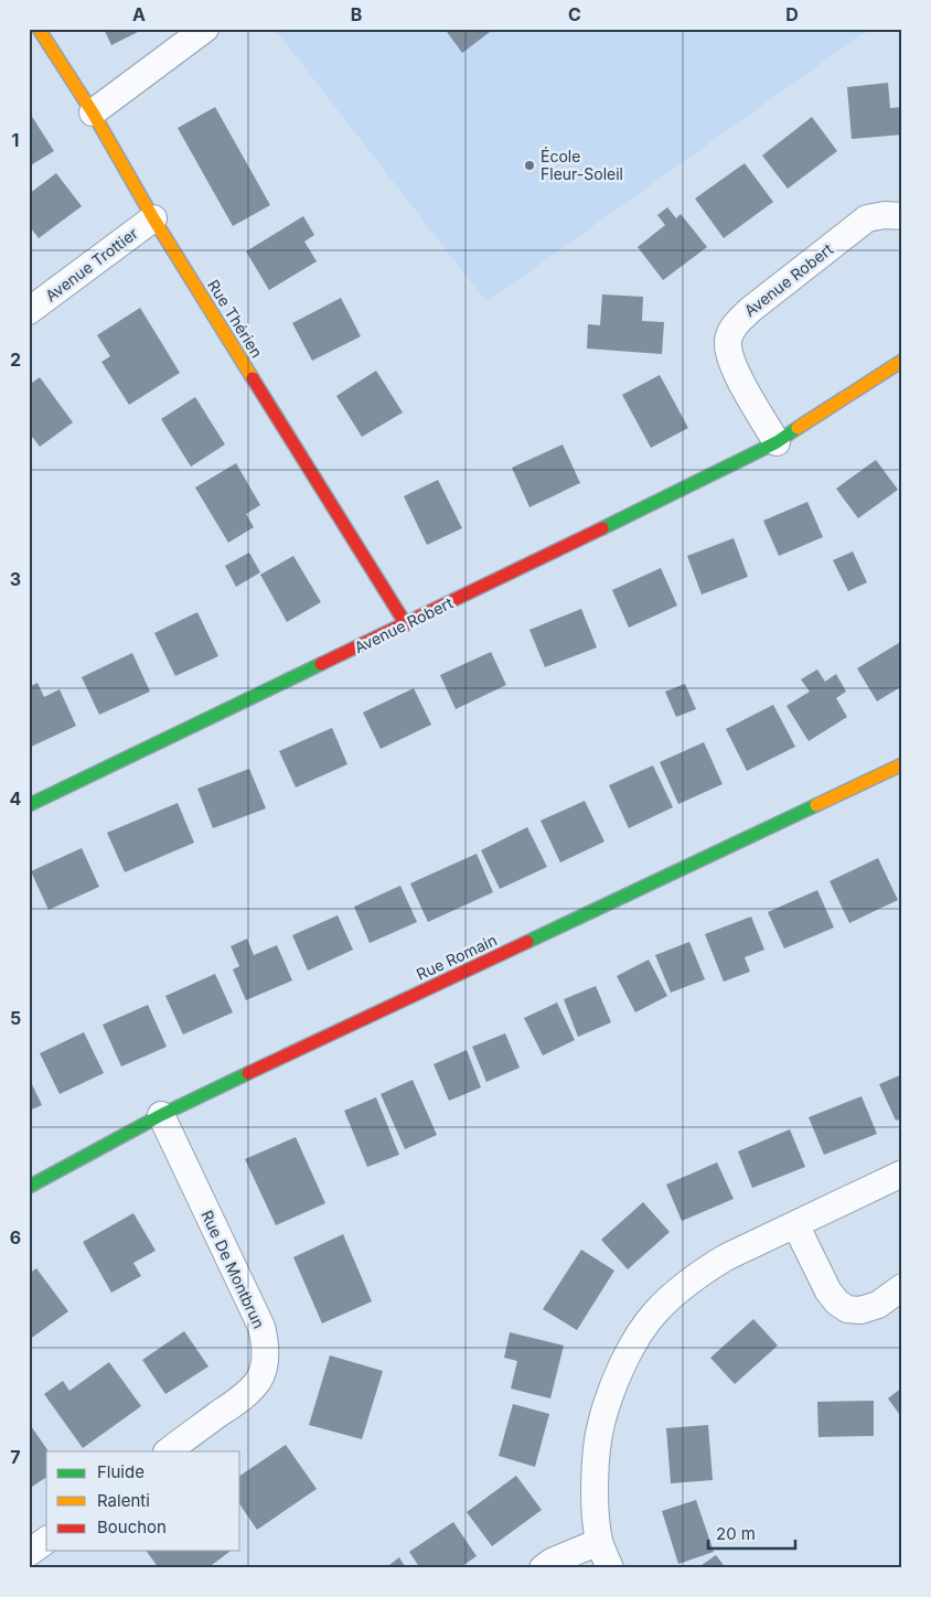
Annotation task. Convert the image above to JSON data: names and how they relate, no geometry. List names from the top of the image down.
{
  "streets": {
    "street": [
      "Avenue Trottier",
      "Avenue Robert",
      "Rue Thérien",
      "Rue Romain",
      "Rue De Montbrun"
    ]
  },
  "crossings": [
    ["Avenue Trottier", "Rue Thérien"],
    ["Avenue Robert", "Rue Thérien"],
    ["Rue Romain", "Rue De Montbrun"]
  ],
  "places": ["École Fleur-Soleil"],
  "legend": ["Fluide", "Ralenti", "Bouchon"],
  "scale_bar": "20 m",
  "grid": {
    "columns": [
      "A",
      "B",
      "C",
      "D"
    ],
    "rows": [
      "1",
      "2",
      "3",
      "4",
      "5",
      "6",
      "7"
    ]
  }
}
